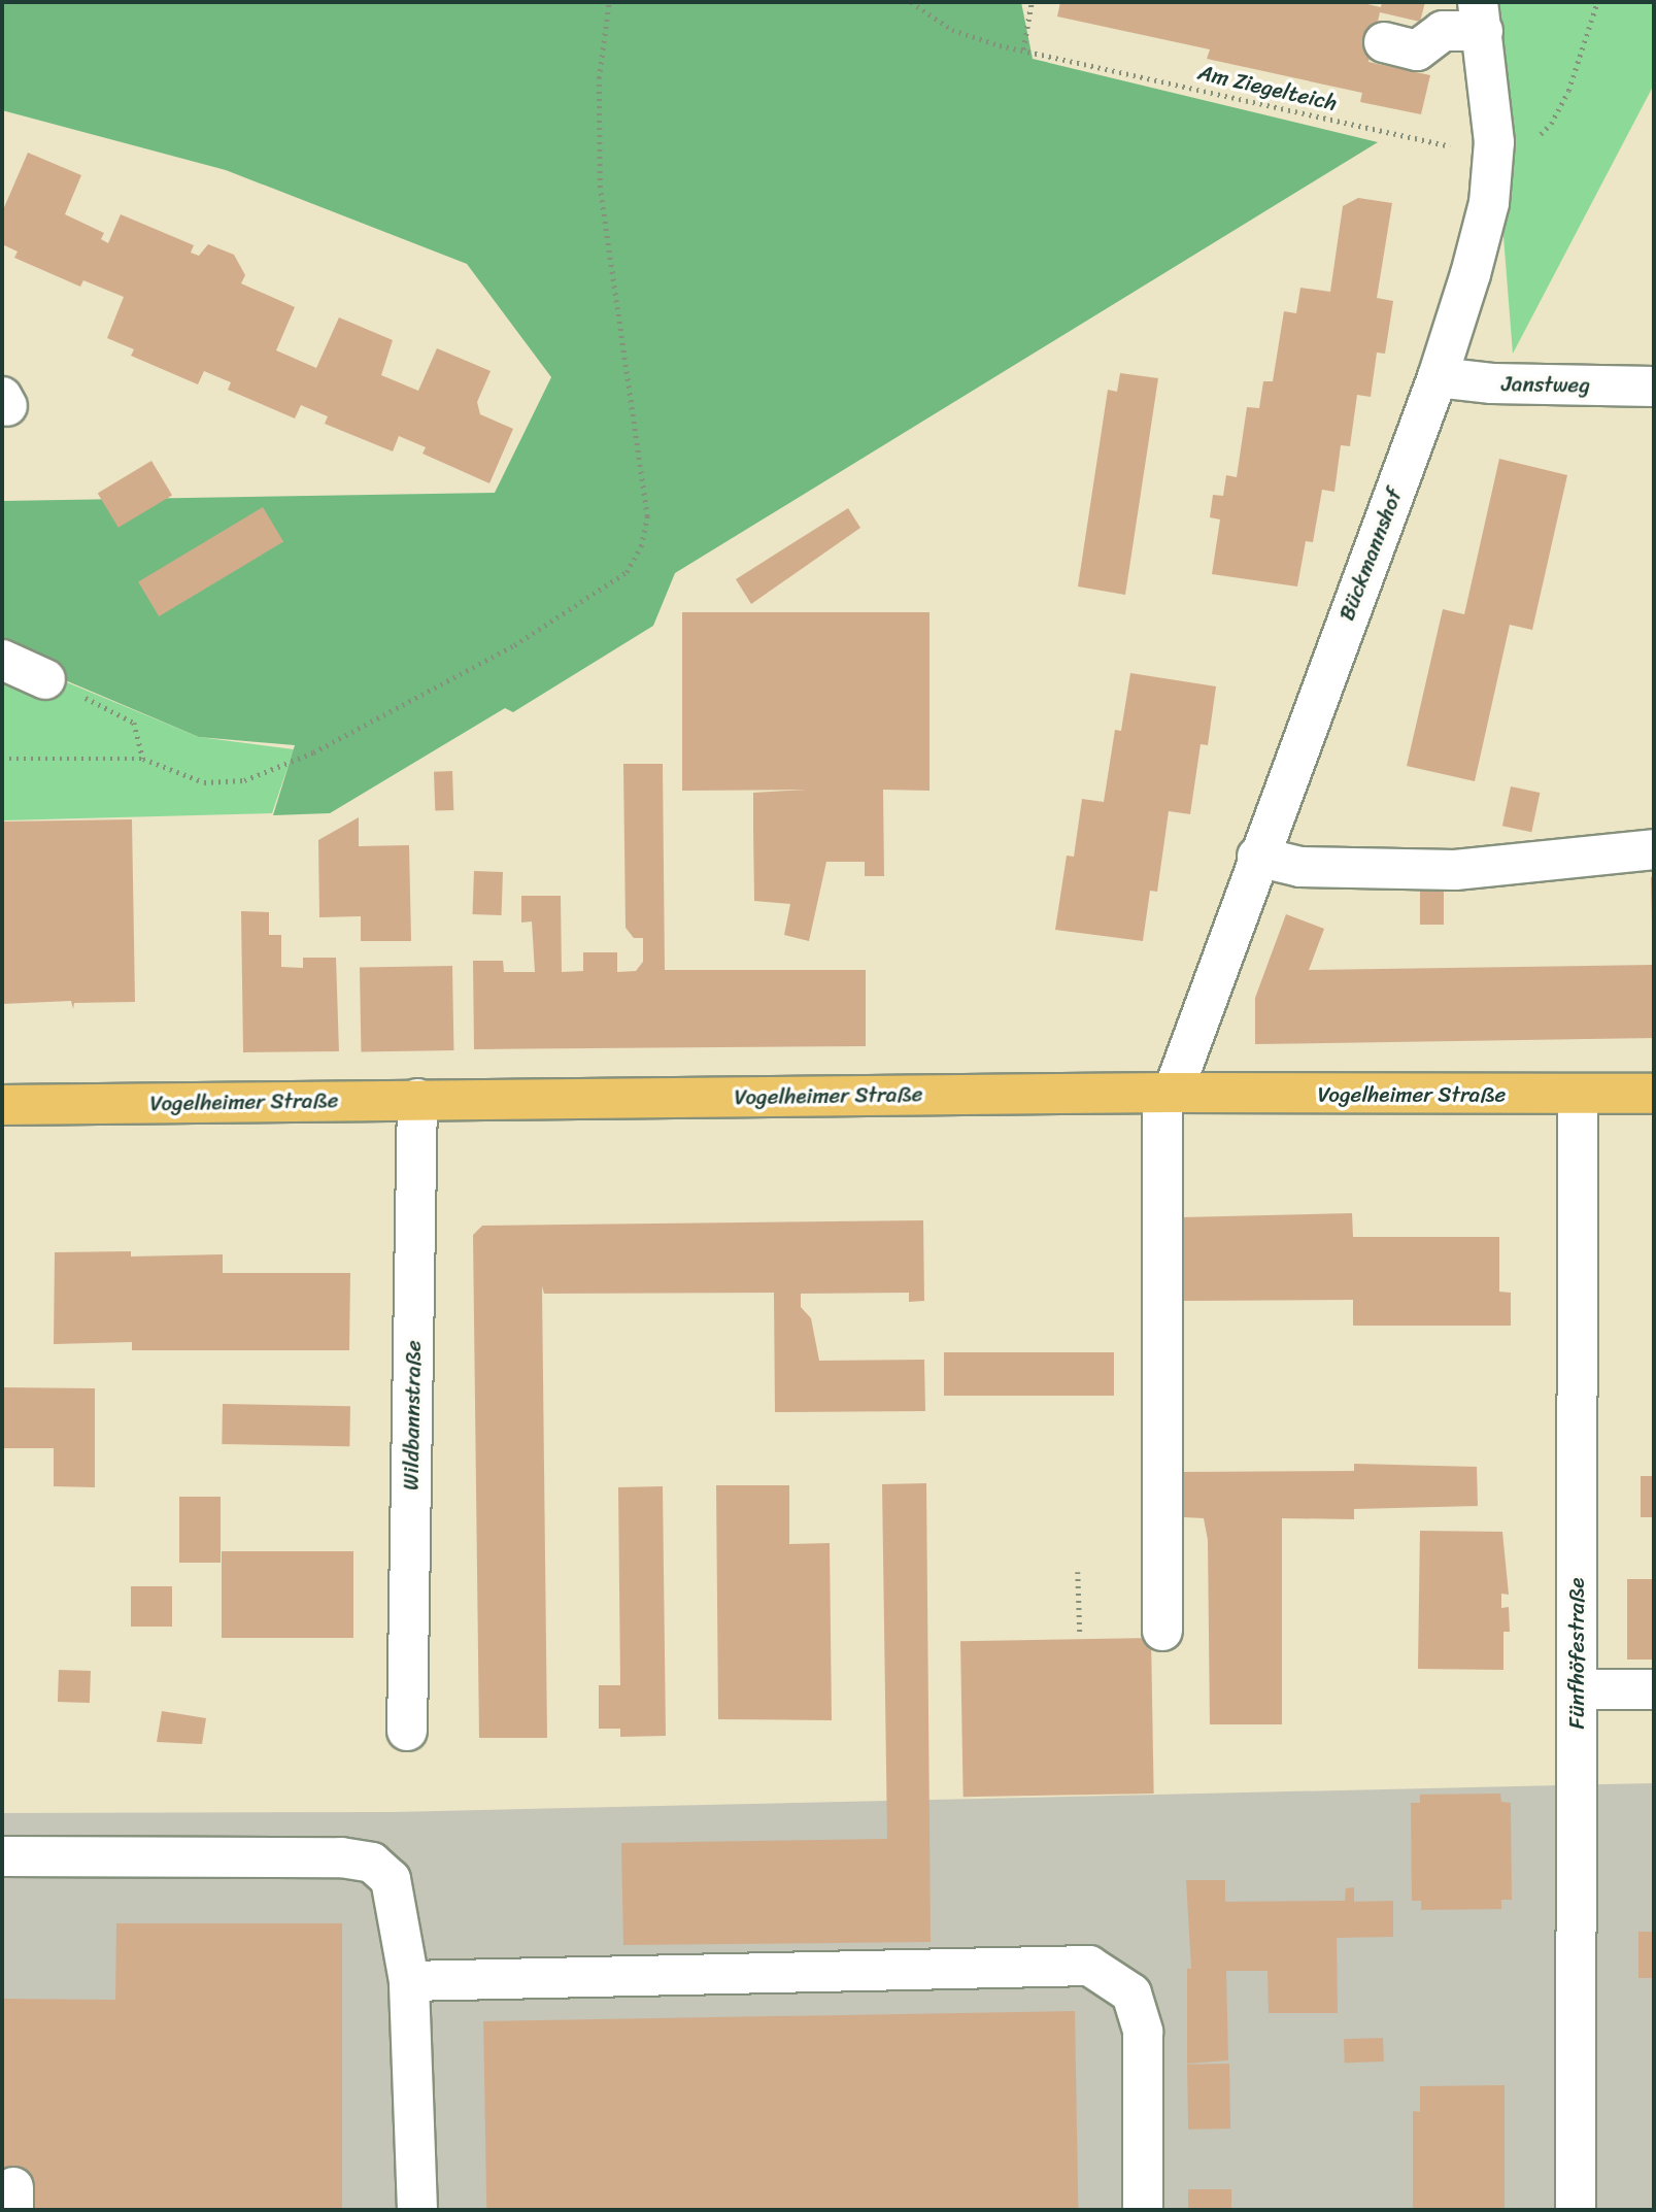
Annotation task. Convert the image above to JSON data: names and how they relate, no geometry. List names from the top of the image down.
{
  "streets": {
    "main road": ["Vogelheimer Straße"],
    "street": [
      "Janstweg",
      "Bückmannshof",
      "Wildbannstraße",
      "Fünfhöfestraße"
    ],
    "path": ["Am Ziegelteich"]
  },
  "crossings": [
    ["Am Ziegelteich", "Bückmannshof"],
    ["Janstweg", "Bückmannshof"],
    ["Bückmannshof", "Vogelheimer Straße"],
    ["Vogelheimer Straße", "Wildbannstraße"],
    ["Vogelheimer Straße", "Fünfhöfestraße"]
  ]
}
